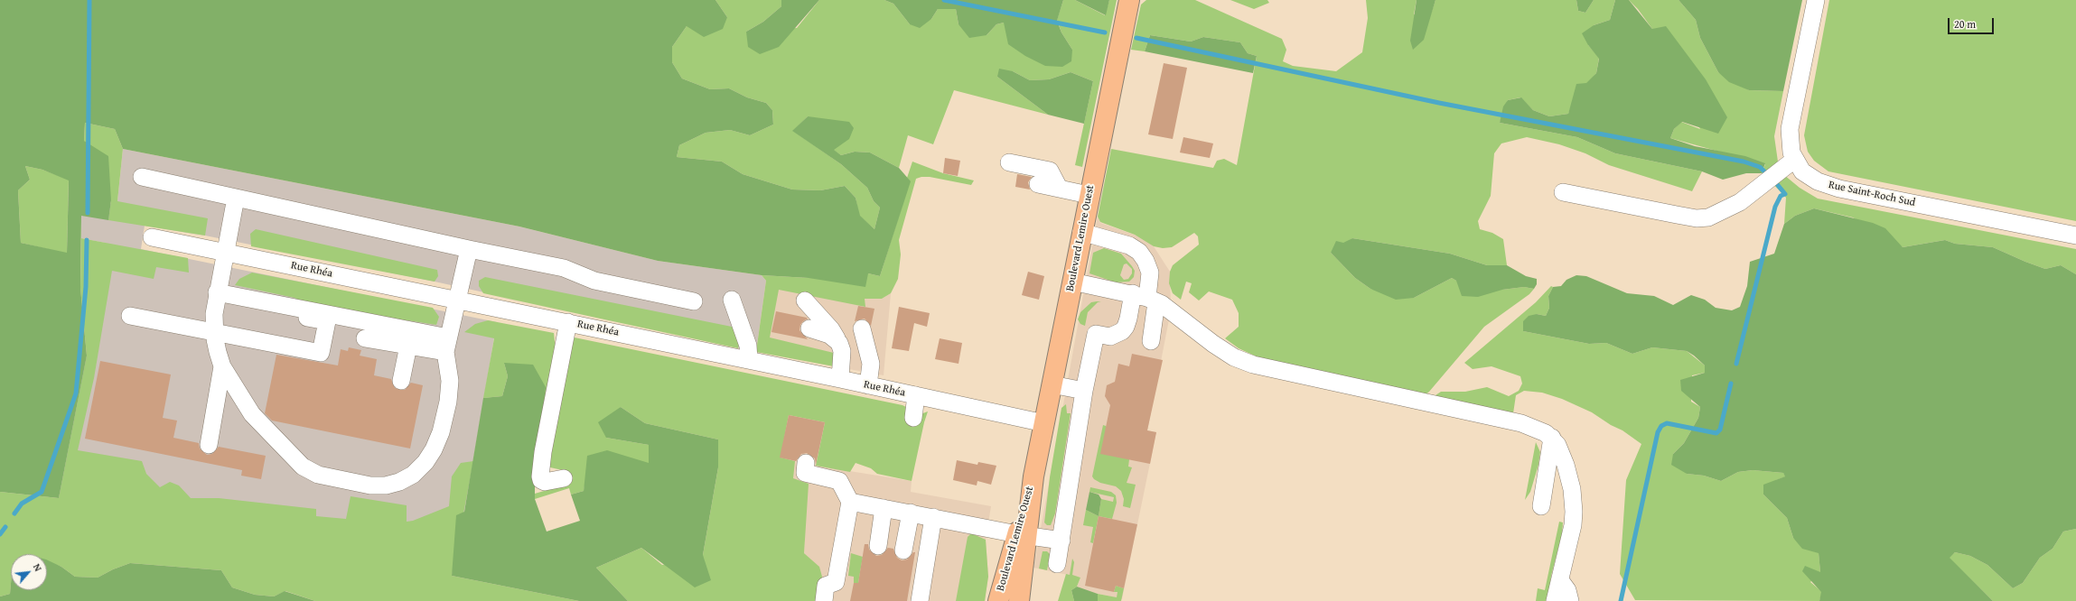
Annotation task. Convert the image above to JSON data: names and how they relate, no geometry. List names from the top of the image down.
{
  "streets": {
    "main road": ["Boulevard Lemire Ouest"],
    "street": ["Rue Saint-Roch Sud", "Rue Rhéa"]
  },
  "crossings": [
    ["Boulevard Lemire Ouest", "Rue Rhéa"]
  ],
  "scale_bar": "20 m",
  "north": "top right"
}
